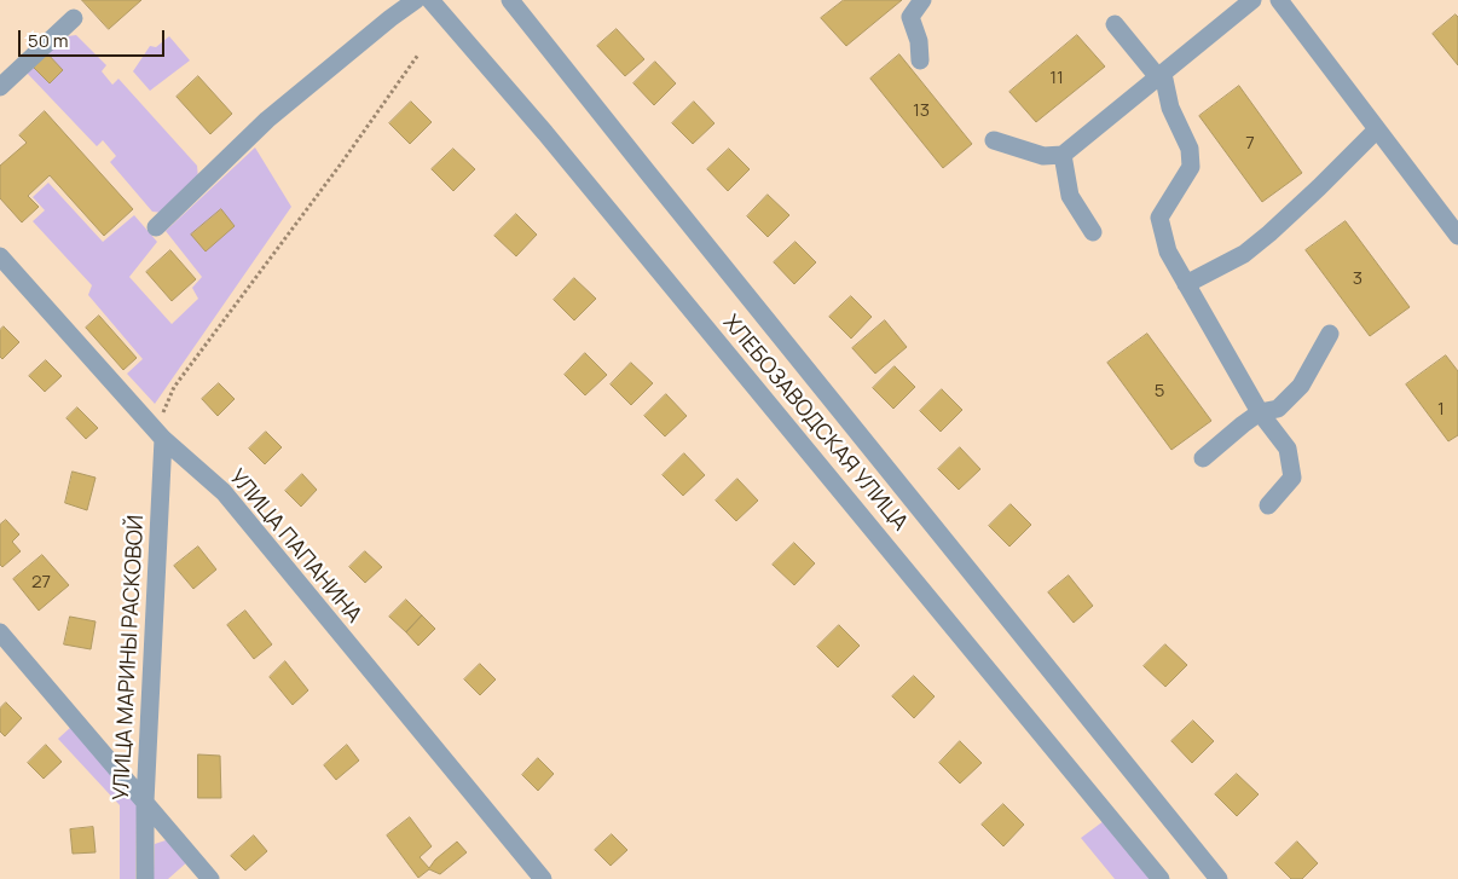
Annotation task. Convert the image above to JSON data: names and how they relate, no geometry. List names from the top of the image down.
{
  "streets": {
    "street": ["ХЛЕБОЗАВОДСКАЯ УЛИЦА", "УЛИЦА ПАПАНИНА", "УЛИЦА МАРИНЫ РАСКОВОЙ"]
  },
  "crossings": [
    ["УЛИЦА ПАПАНИНА", "УЛИЦА МАРИНЫ РАСКОВОЙ"]
  ],
  "house_numbers": [
    "11",
    "13",
    "7",
    "3",
    "5",
    "1",
    "27"
  ],
  "scale_bar": "50 m"
}
